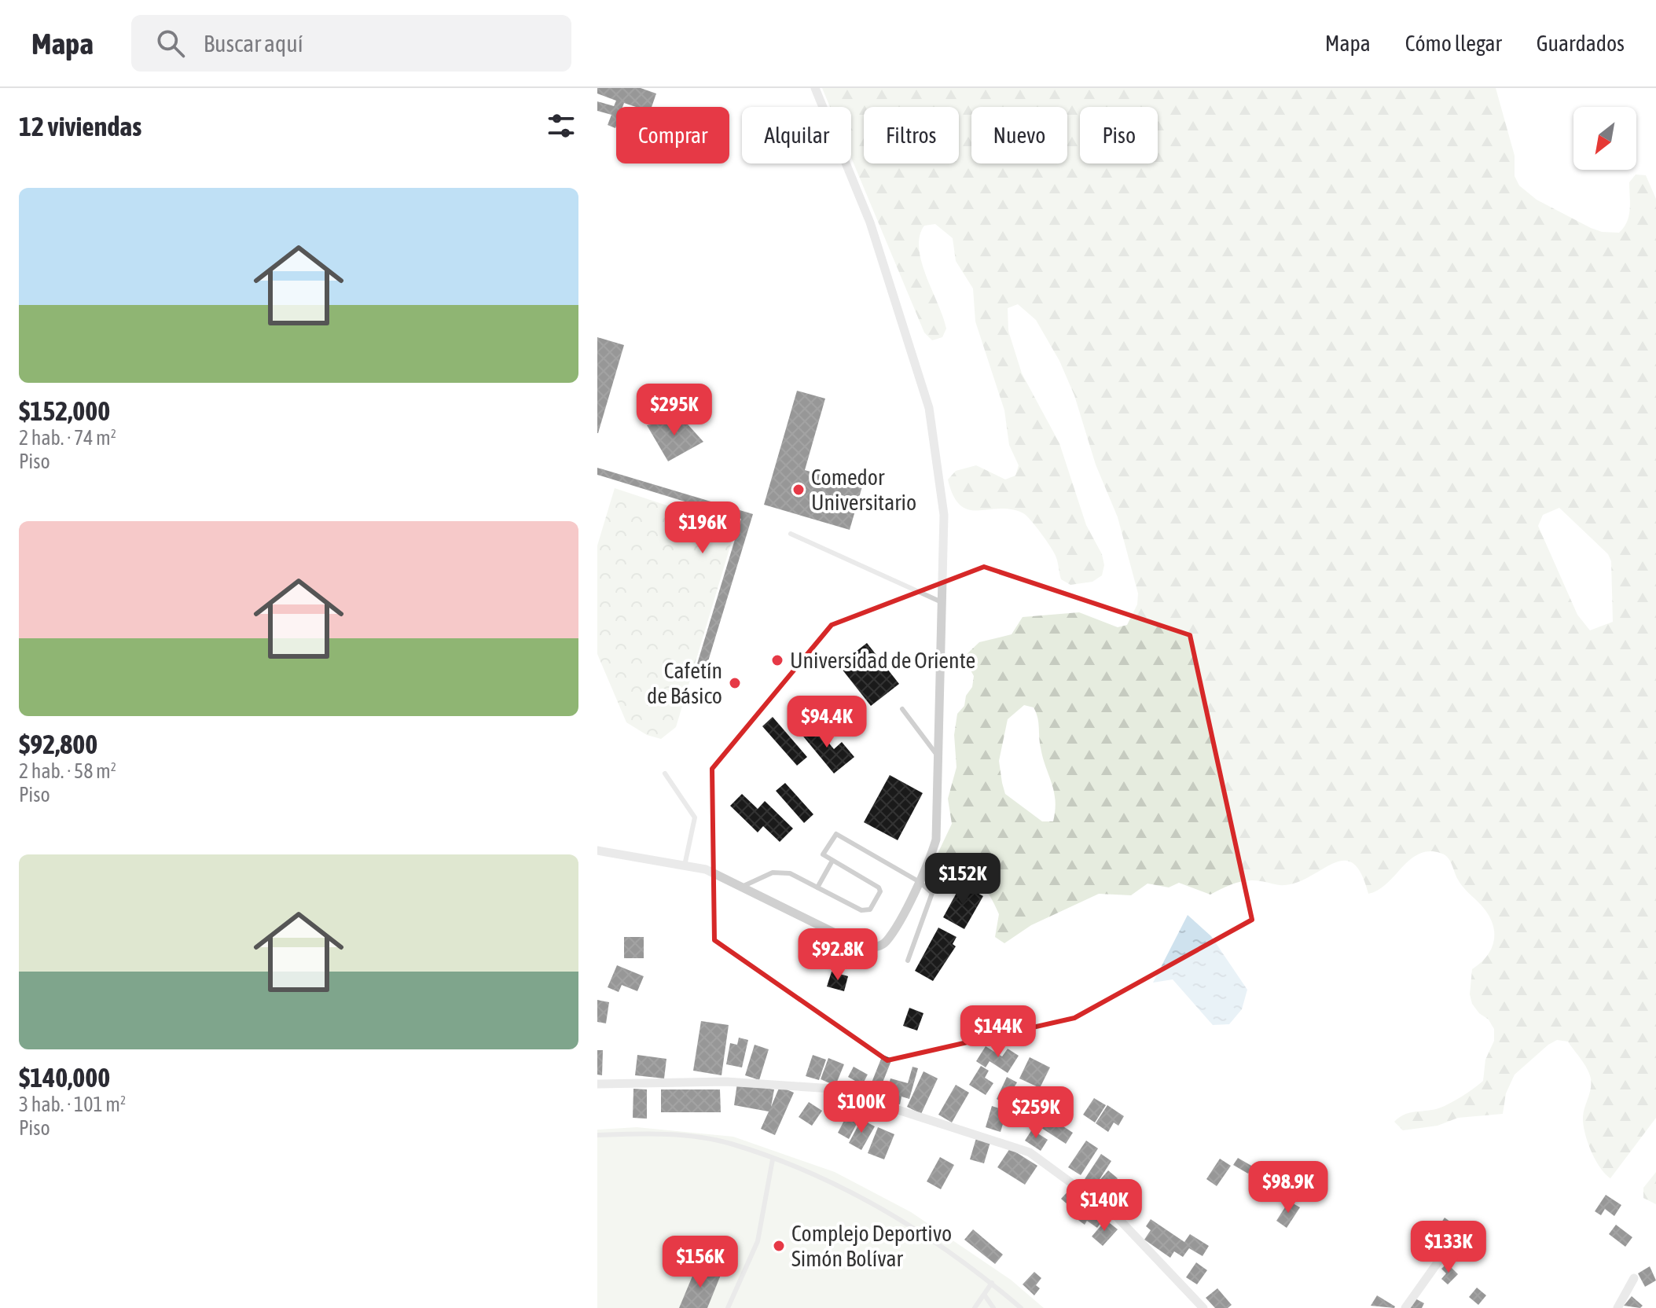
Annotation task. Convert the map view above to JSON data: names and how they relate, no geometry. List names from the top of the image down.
{
  "places": [
    "Comedor Universitario",
    "Universidad de Oriente",
    "Cafetín de Básico",
    "Complejo Deportivo Simón Bolívar"
  ],
  "north": "bottom left",
  "page": {
    "header": "Mapa",
    "search": "Buscar aquí",
    "nav": ["Mapa", "Cómo llegar", "Guardados"],
    "heading": "12 viviendas",
    "chip": [
      "Comprar",
      "Alquilar",
      "Filtros",
      "Nuevo",
      "Piso"
    ],
    "list": [
      {
        "name": "$152,000",
        "note": "2 hab. · 74 m² · Piso"
      },
      {
        "name": "$92,800",
        "note": "2 hab. · 58 m² · Piso"
      },
      {
        "name": "$140,000",
        "note": "3 hab. · 101 m² · Piso"
      }
    ],
    "price": [
      "$295K",
      "$196K",
      "$94.4K",
      "$152K",
      "$92.8K",
      "$144K",
      "$100K",
      "$259K",
      "$98.9K",
      "$140K",
      "$133K",
      "$156K"
    ]
  }
}
